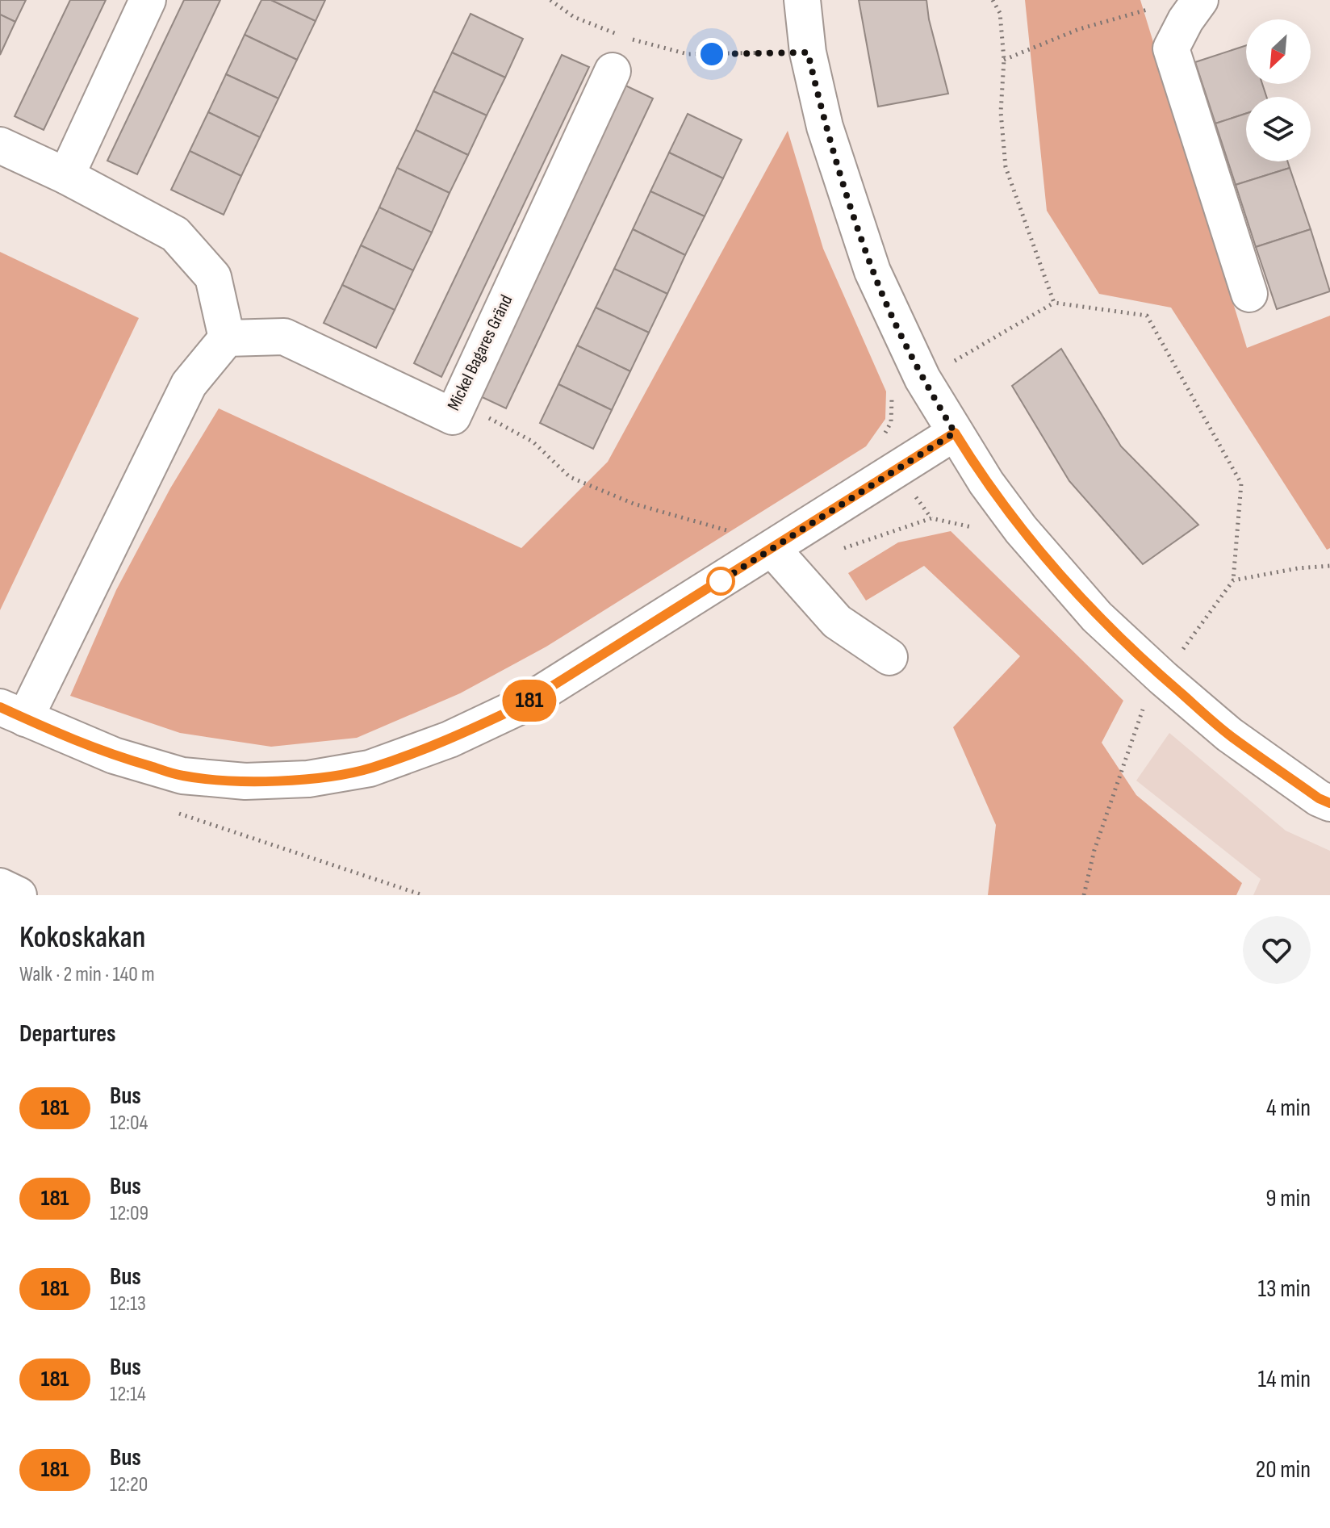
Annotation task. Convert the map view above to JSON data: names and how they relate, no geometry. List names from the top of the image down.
{
  "streets": {
    "street": ["Mickel Bagares Gränd"]
  },
  "lines": ["bus line 181"],
  "north": "bottom left",
  "page": {
    "on_map": "181",
    "heading": [
      ["Kokoskakan", "Walk · 2 min · 140 m"],
      "Departures"
    ],
    "list": [
      {
        "mark": "181",
        "name": "Bus",
        "note": "12:04",
        "value": "4 min"
      },
      {
        "mark": "181",
        "name": "Bus",
        "note": "12:09",
        "value": "9 min"
      },
      {
        "mark": "181",
        "name": "Bus",
        "note": "12:13",
        "value": "13 min"
      },
      {
        "mark": "181",
        "name": "Bus",
        "note": "12:14",
        "value": "14 min"
      },
      {
        "mark": "181",
        "name": "Bus",
        "note": "12:20",
        "value": "20 min"
      }
    ]
  }
}
